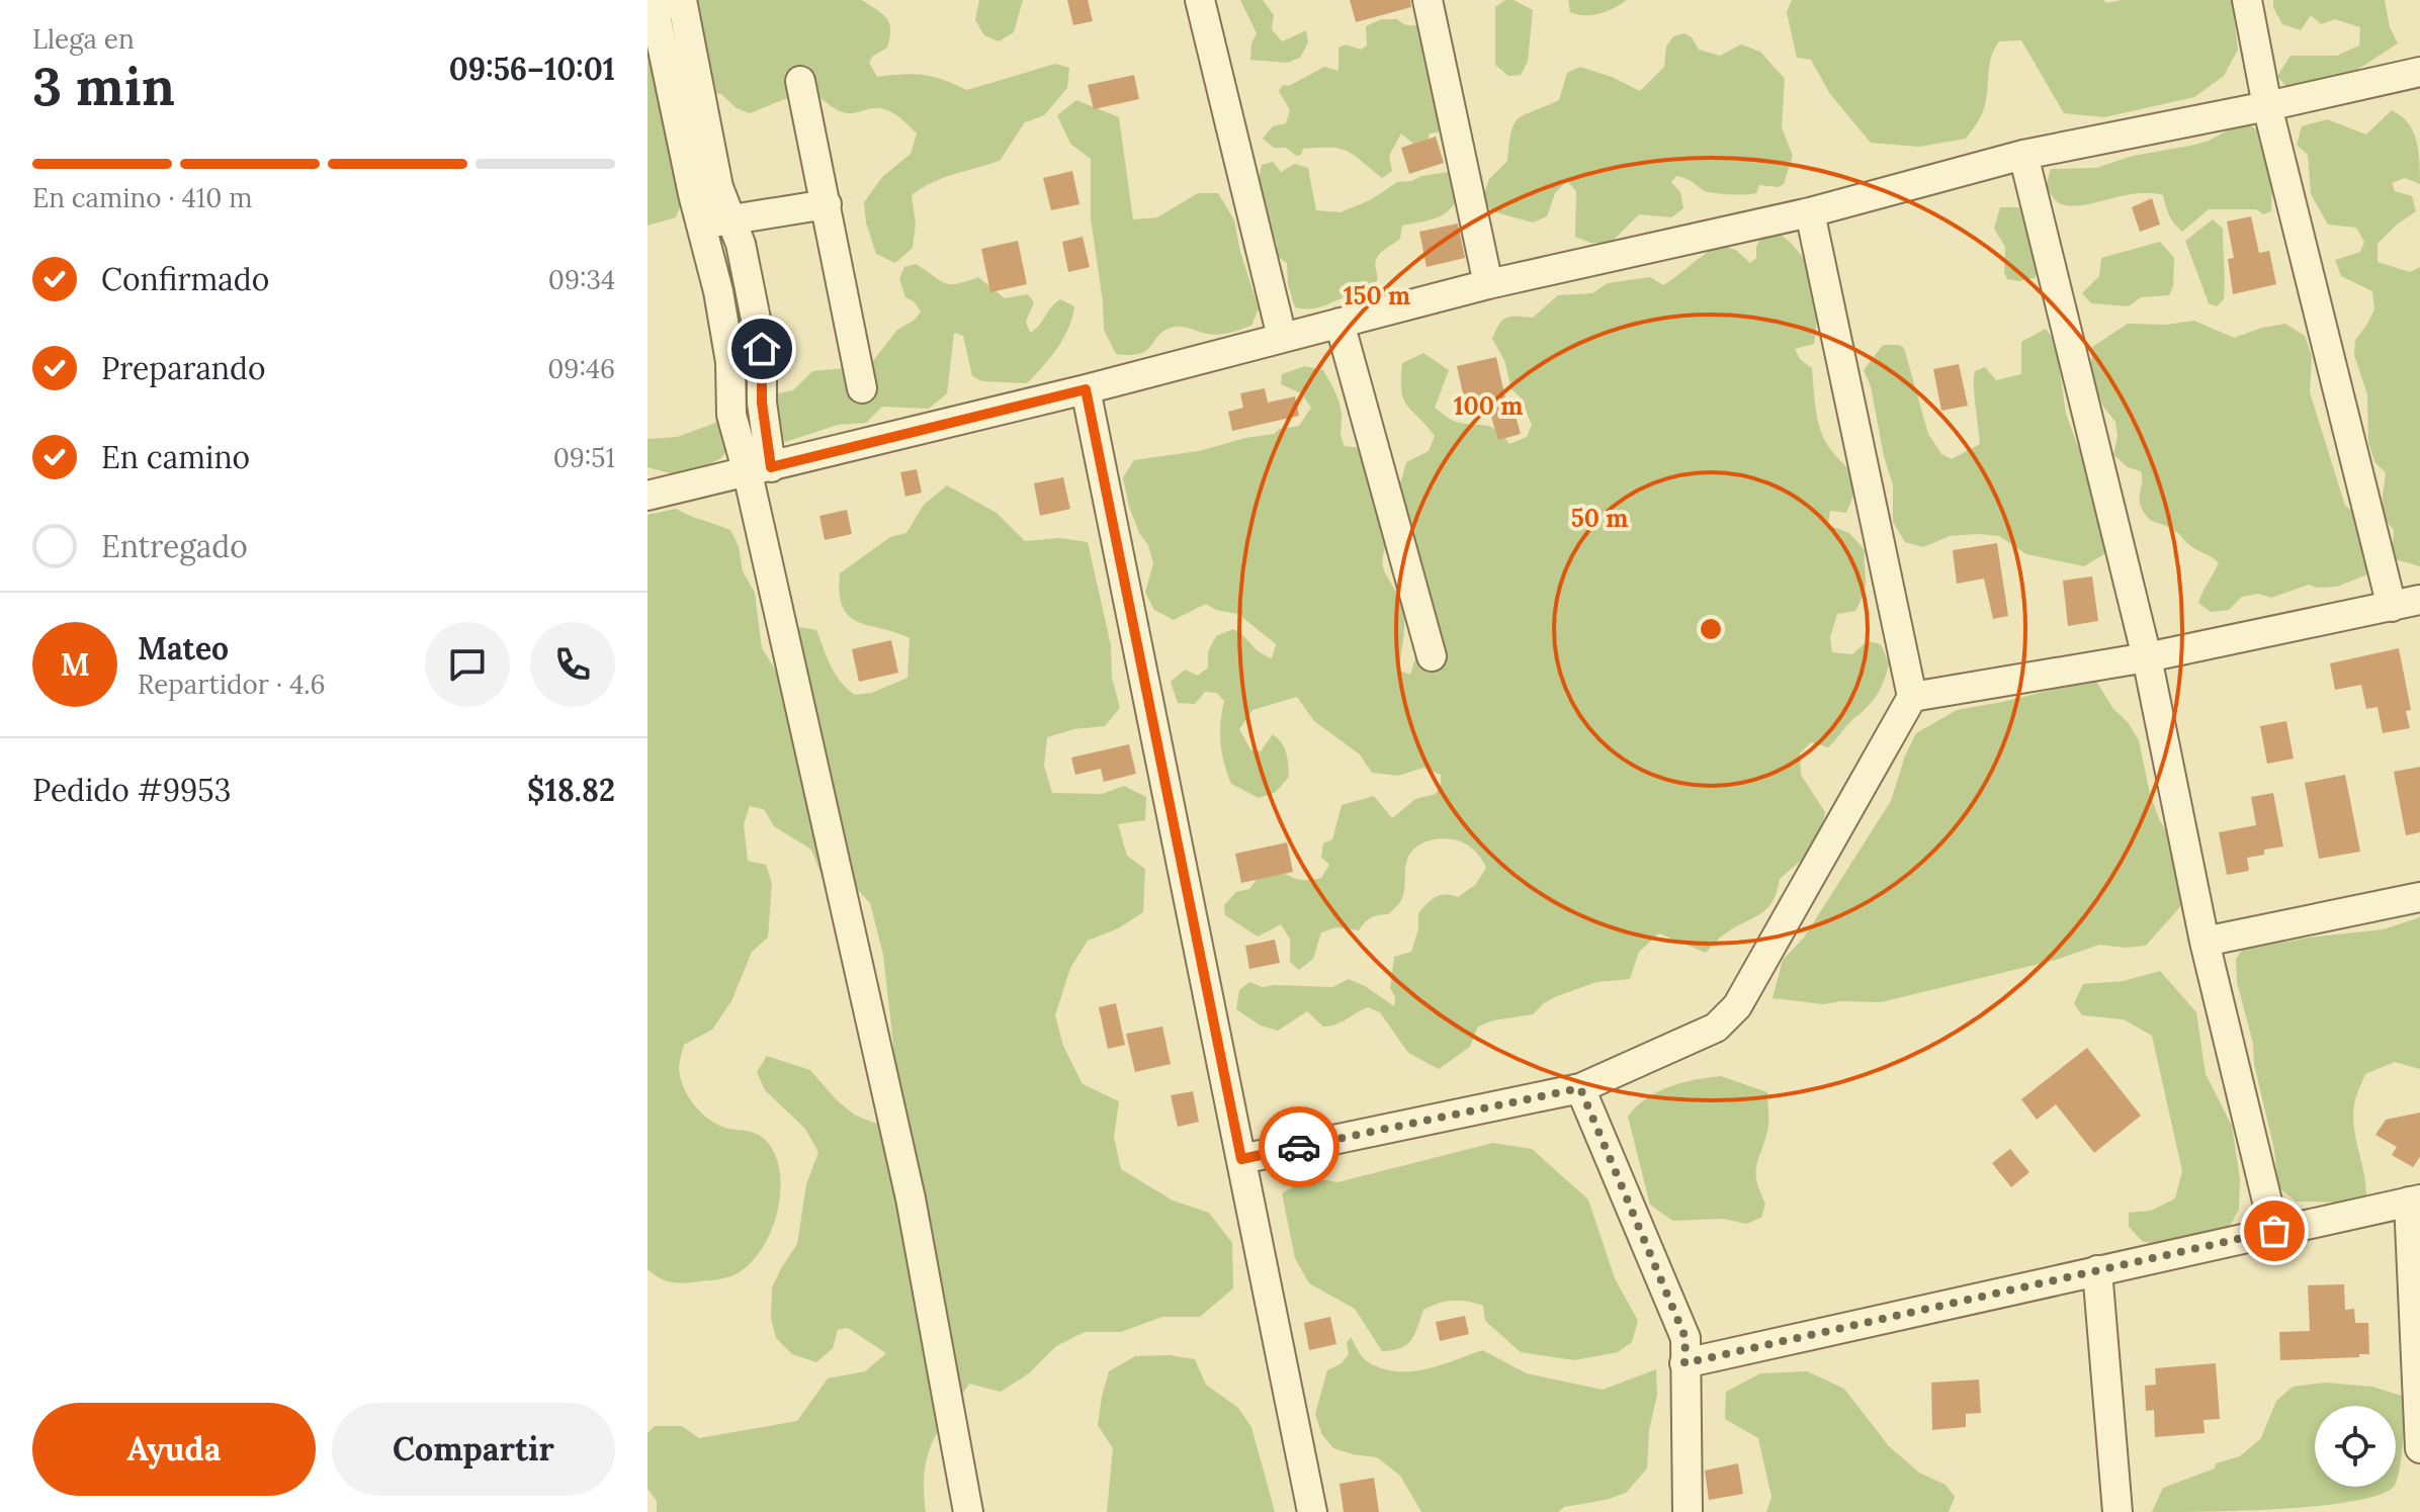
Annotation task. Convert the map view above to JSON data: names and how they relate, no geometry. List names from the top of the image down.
{
  "page": {
    "heading": ["3 min", "Llega en", "09:56–10:01"],
    "panel": [
      "Mateo",
      "Repartidor · 4.6",
      "Pedido #9953",
      "$18.82"
    ],
    "bar": "En camino · 410 m",
    "list": [
      ["Confirmado", "09:34"],
      ["Preparando", "09:46"],
      ["En camino", "09:51"],
      "Entregado"
    ],
    "round": "M",
    "buttons": ["Ayuda", "Compartir"]
  },
  "rings": ["150 m", "100 m", "50 m"]
}
